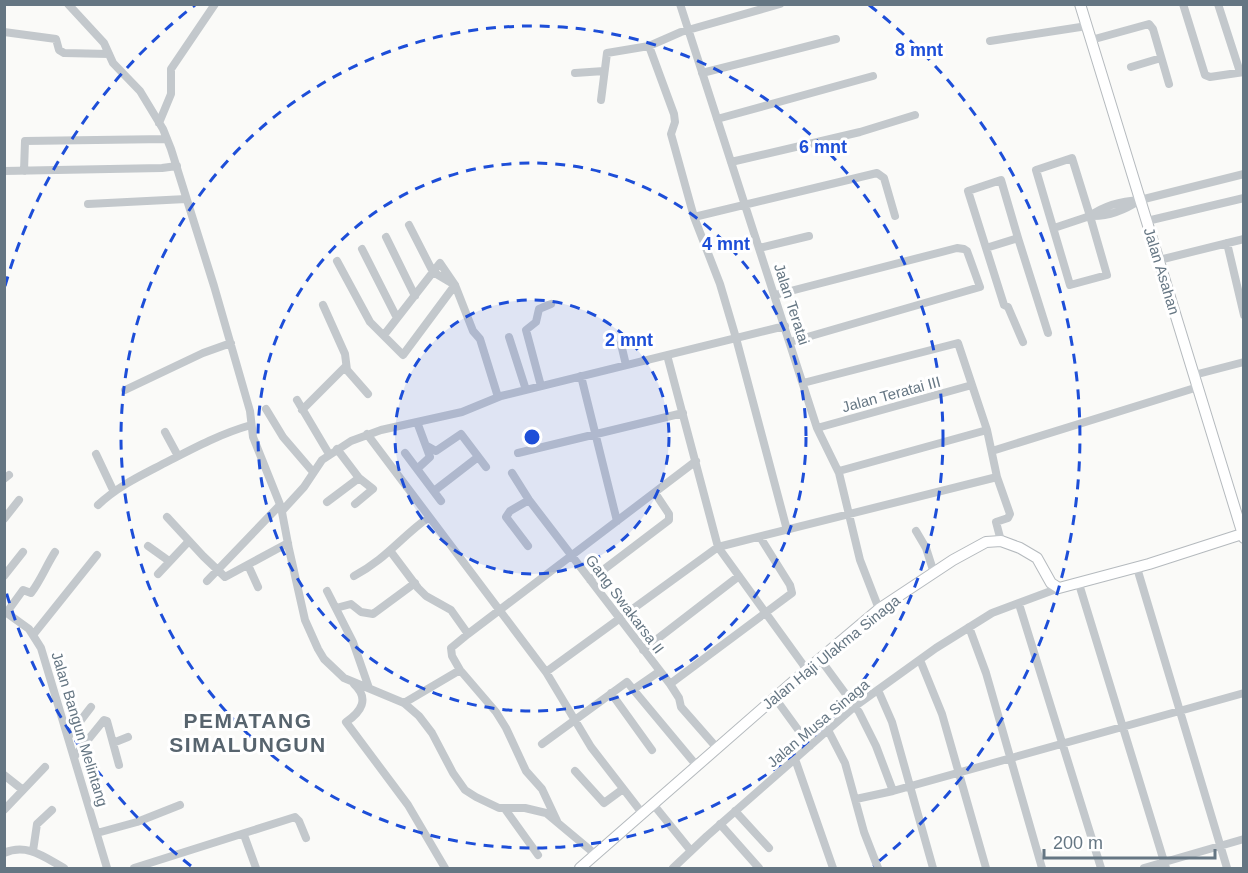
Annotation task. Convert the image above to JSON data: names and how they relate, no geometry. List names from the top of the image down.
{
  "streets": {
    "main road": ["Jalan Asahan", "Jalan Haji Ulakma Sinaga"],
    "street": [
      "Jalan Teratai",
      "Jalan Teratai III",
      "Gang Swakarsa II",
      "Jalan Musa Sinaga",
      "Jalan Bangun Melintang"
    ]
  },
  "crossings": [
    ["Jalan Teratai", "Jalan Teratai III"],
    ["Jalan Teratai", "Jalan Haji Ulakma Sinaga"],
    ["Gang Swakarsa II", "Jalan Haji Ulakma Sinaga"]
  ],
  "districts": ["PEMATANG SIMALUNGUN"],
  "scale_bar": "200 m",
  "rings": [
    "8 mnt",
    "6 mnt",
    "4 mnt",
    "2 mnt"
  ]
}
